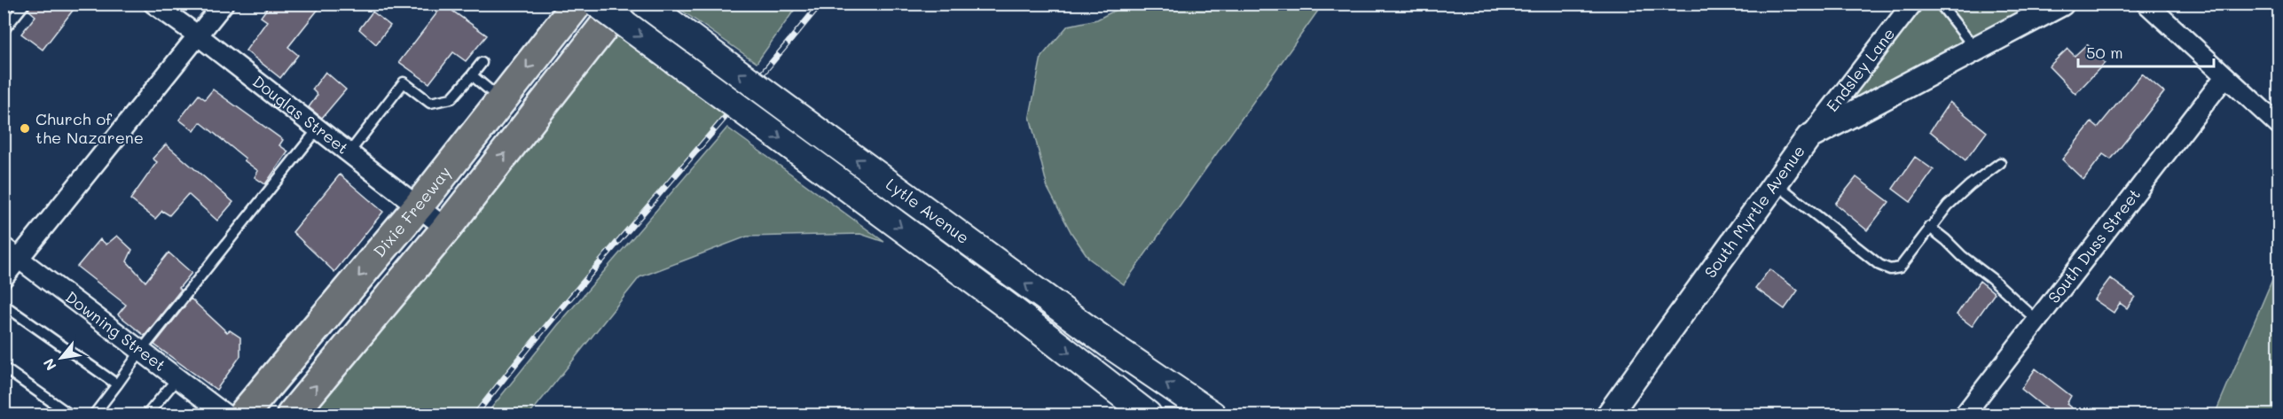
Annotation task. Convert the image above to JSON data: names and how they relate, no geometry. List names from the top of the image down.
{
  "streets": {
    "main road": ["Dixie Freeway", "Lytle Avenue"],
    "street": [
      "Endsley Lane",
      "Douglas Street",
      "South Myrtle Avenue",
      "South Duss Street",
      "Downing Street"
    ]
  },
  "crossings": [
    ["Endsley Lane", "South Myrtle Avenue"],
    ["Douglas Street", "Dixie Freeway"]
  ],
  "places": ["Church of the Nazarene"],
  "scale_bar": "50 m",
  "north": "bottom left"
}
